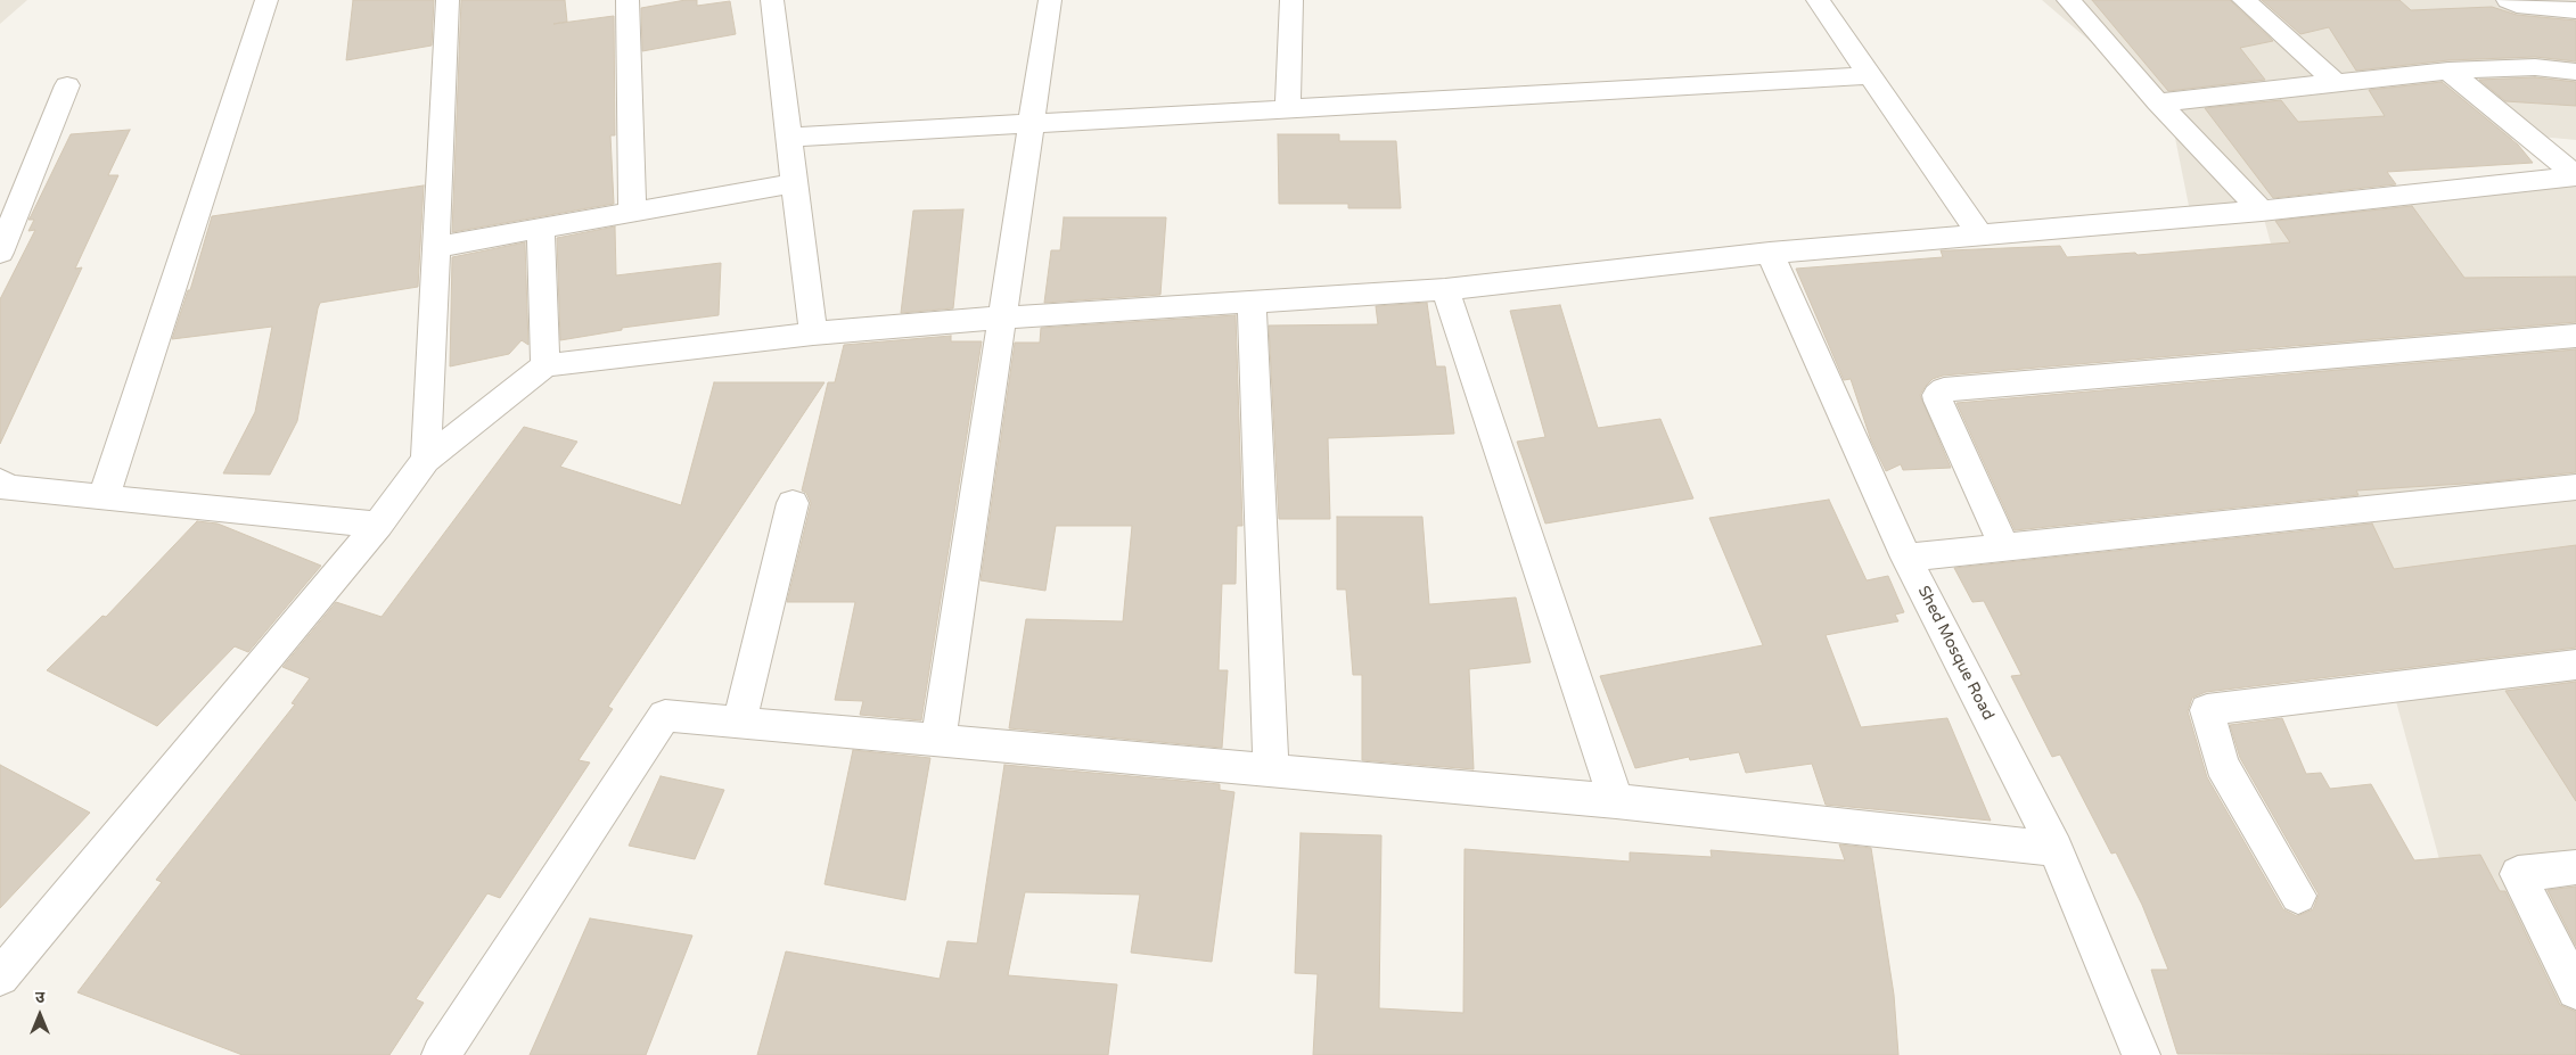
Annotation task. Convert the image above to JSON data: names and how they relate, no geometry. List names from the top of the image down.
{
  "streets": {
    "street": ["Shed Mosque Road"]
  },
  "north": "top"
}
